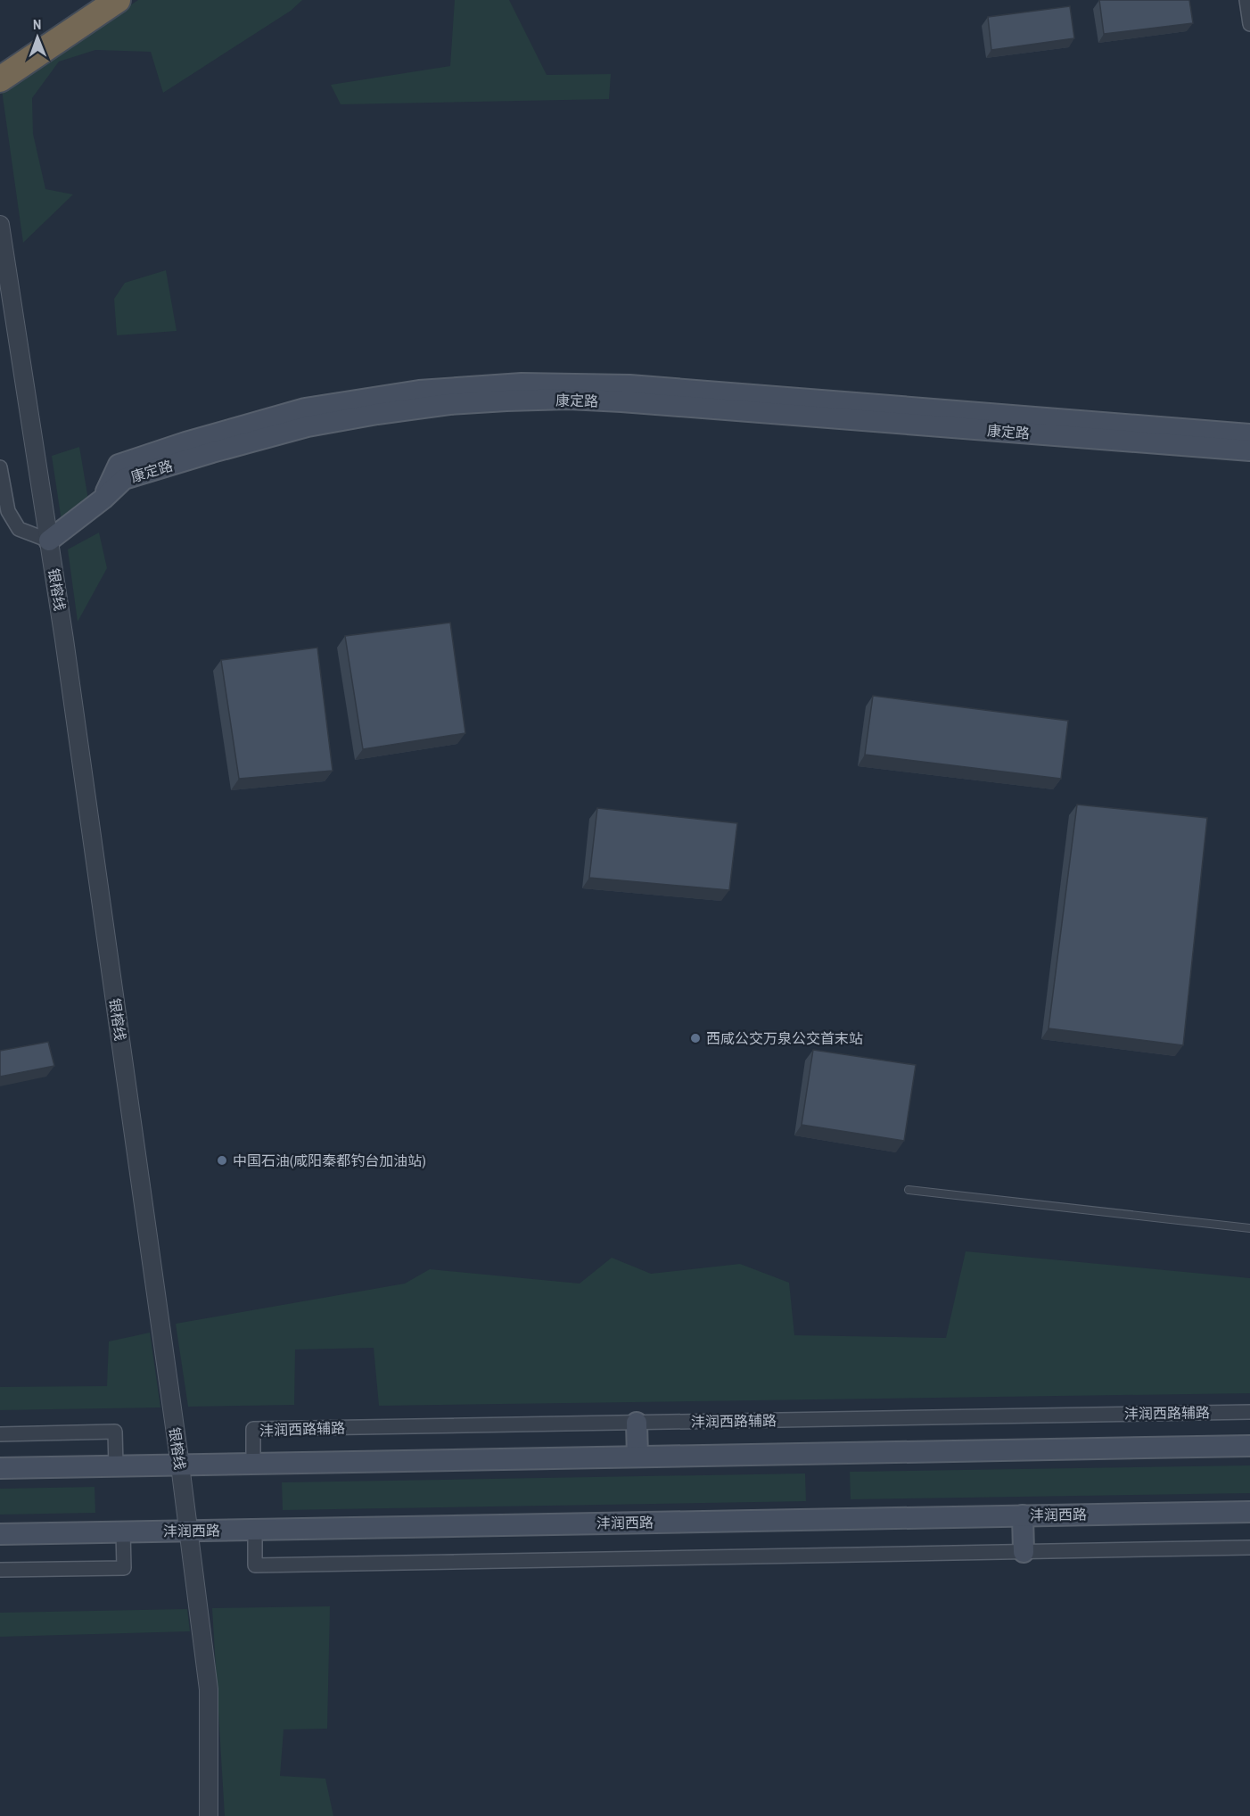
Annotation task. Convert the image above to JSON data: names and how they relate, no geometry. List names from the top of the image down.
{
  "streets": {
    "main road": ["康定路", "沣润西路"],
    "street": ["银榕线", "沣润西路辅路"]
  },
  "crossings": [
    ["银榕线", "沣润西路"]
  ],
  "places": ["西咸公交万泉公交首末站", "中国石油(咸阳秦都钓台加油站)"],
  "north": "top"
}
